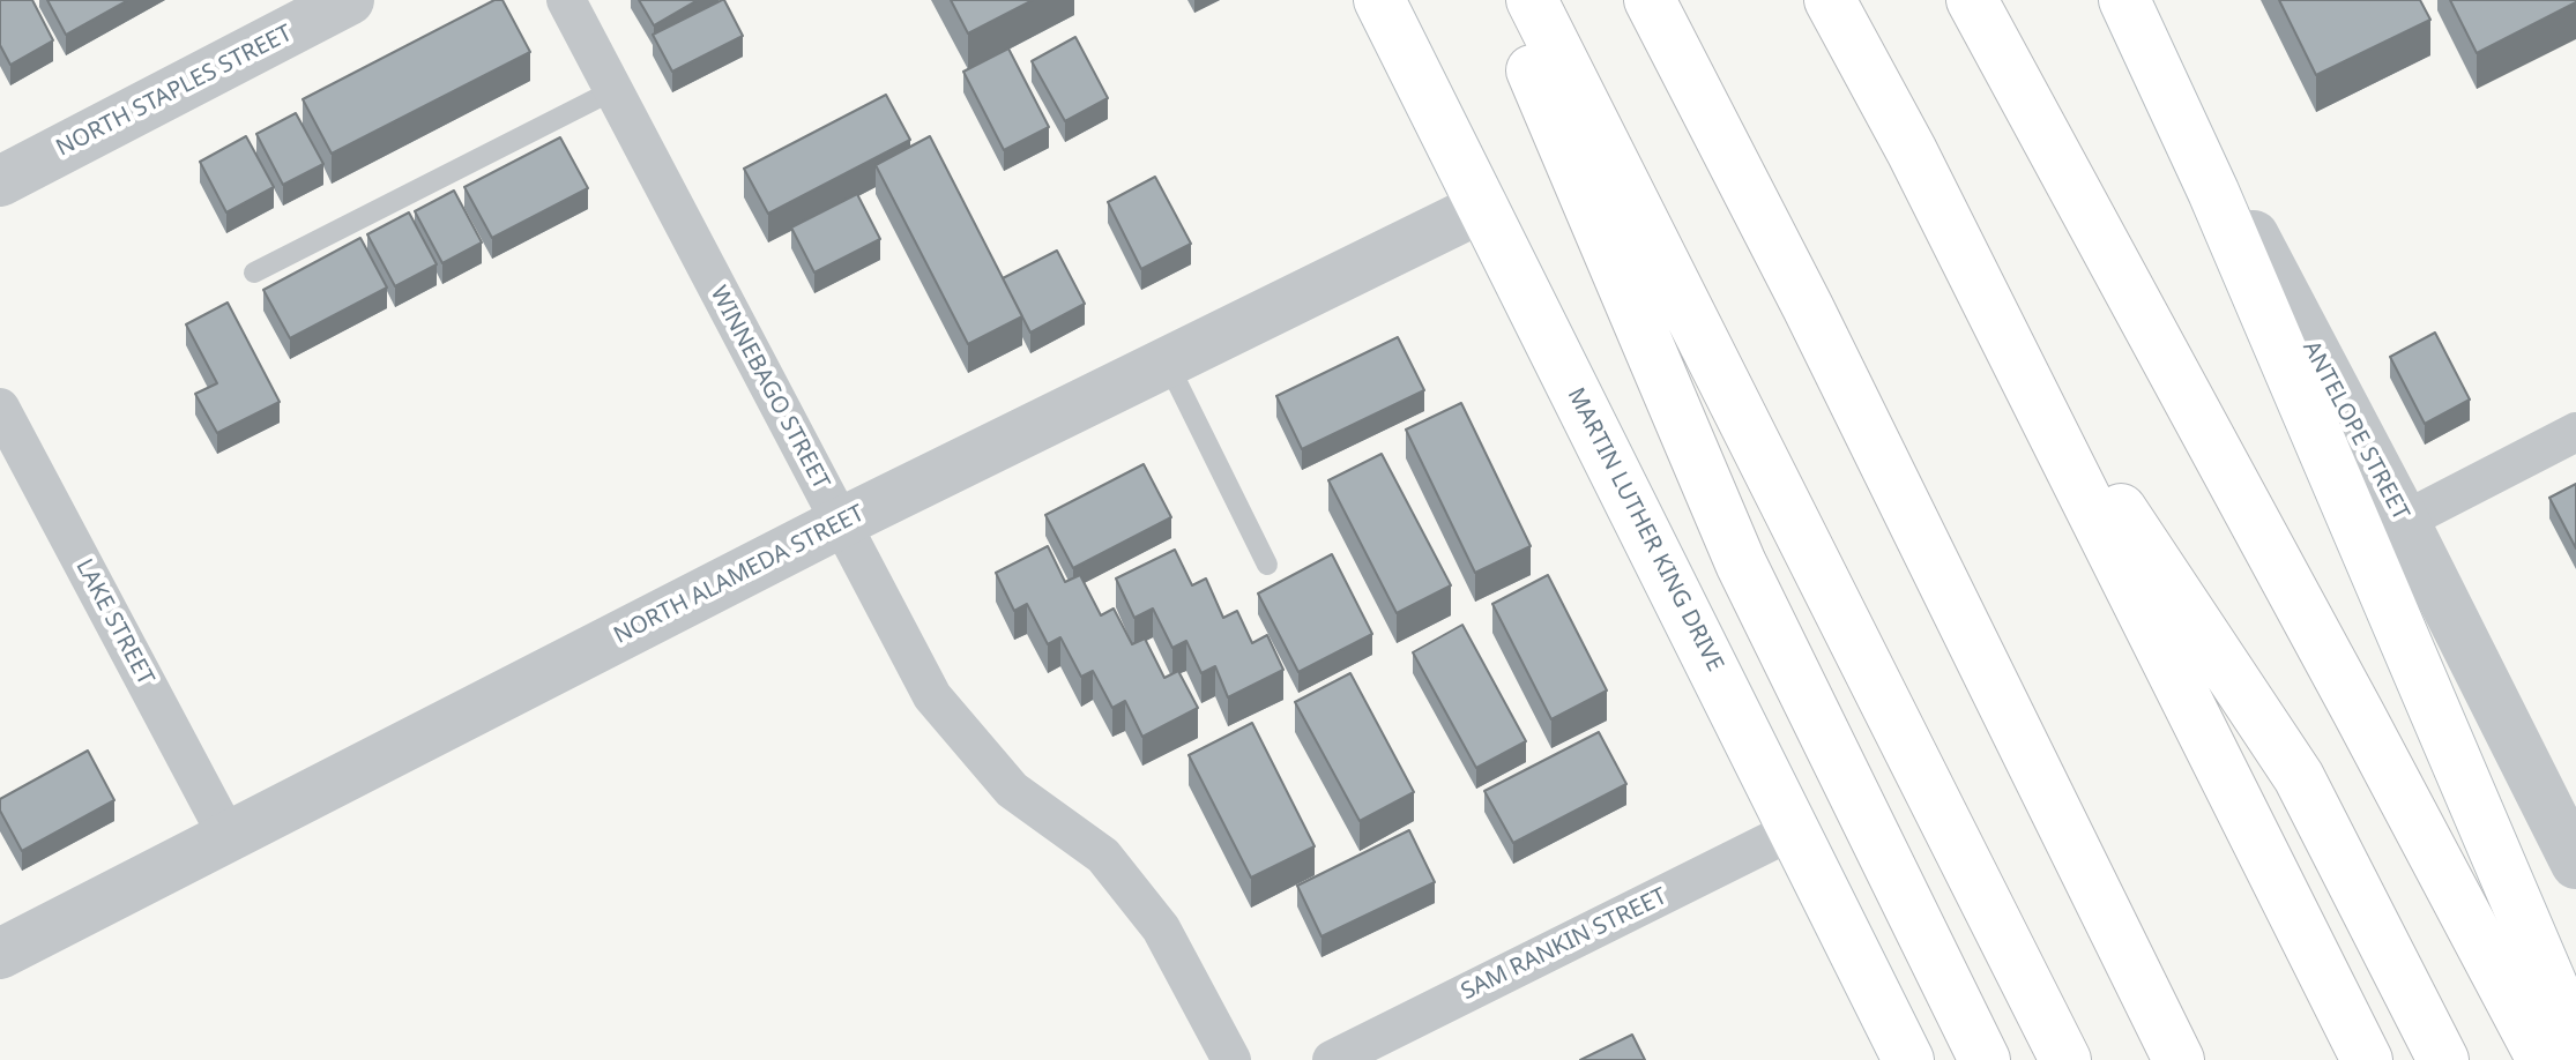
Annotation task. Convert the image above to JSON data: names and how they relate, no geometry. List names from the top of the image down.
{
  "streets": {
    "main road": ["MARTIN LUTHER KING DRIVE"],
    "street": [
      "NORTH STAPLES STREET",
      "WINNEBAGO STREET",
      "ANTELOPE STREET",
      "NORTH ALAMEDA STREET",
      "LAKE STREET",
      "SAM RANKIN STREET"
    ]
  },
  "crossings": [
    ["WINNEBAGO STREET", "NORTH ALAMEDA STREET"],
    ["MARTIN LUTHER KING DRIVE", "NORTH ALAMEDA STREET"],
    ["MARTIN LUTHER KING DRIVE", "SAM RANKIN STREET"],
    ["NORTH ALAMEDA STREET", "LAKE STREET"]
  ]
}
